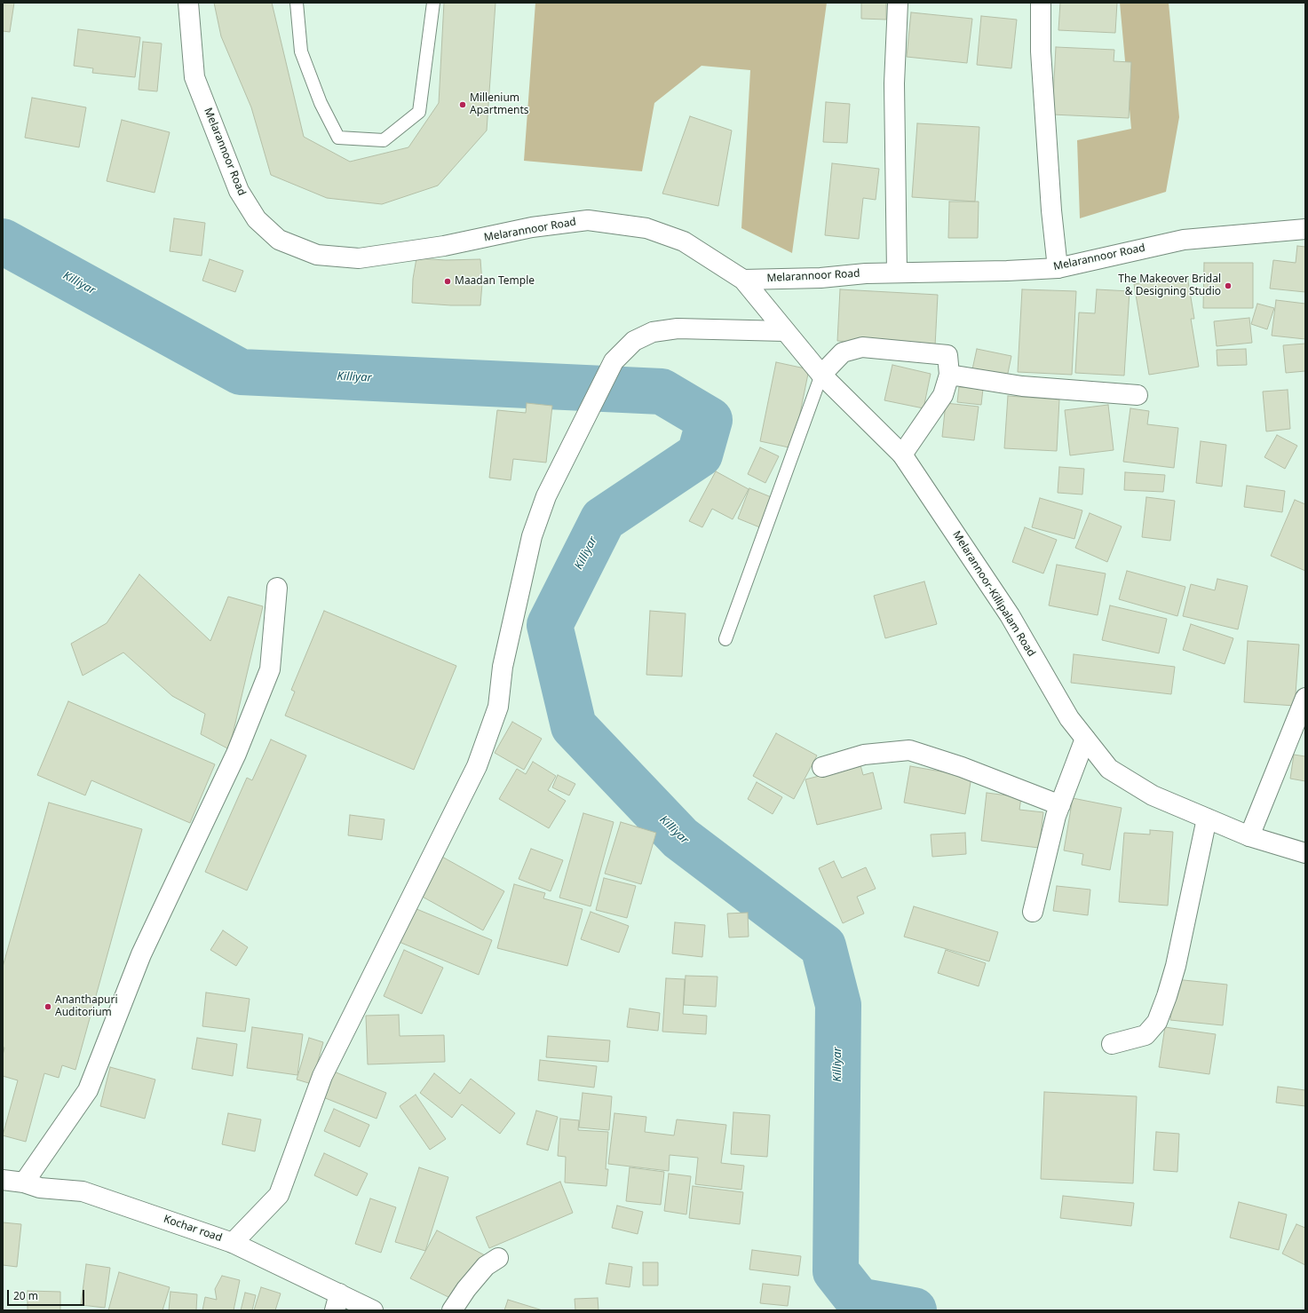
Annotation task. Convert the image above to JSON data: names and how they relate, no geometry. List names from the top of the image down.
{
  "streets": {
    "street": ["Melarannoor Road", "Melarannoor-Killipalam Road", "Kochar road"]
  },
  "crossings": [
    ["Melarannoor Road", "Melarannoor-Killipalam Road"]
  ],
  "water": ["Killiyar"],
  "places": [
    "Millenium Apartments",
    "Maadan Temple",
    "The Makeover Bridal & Designing Studio",
    "Ananthapuri Auditorium"
  ],
  "scale_bar": "20 m"
}
